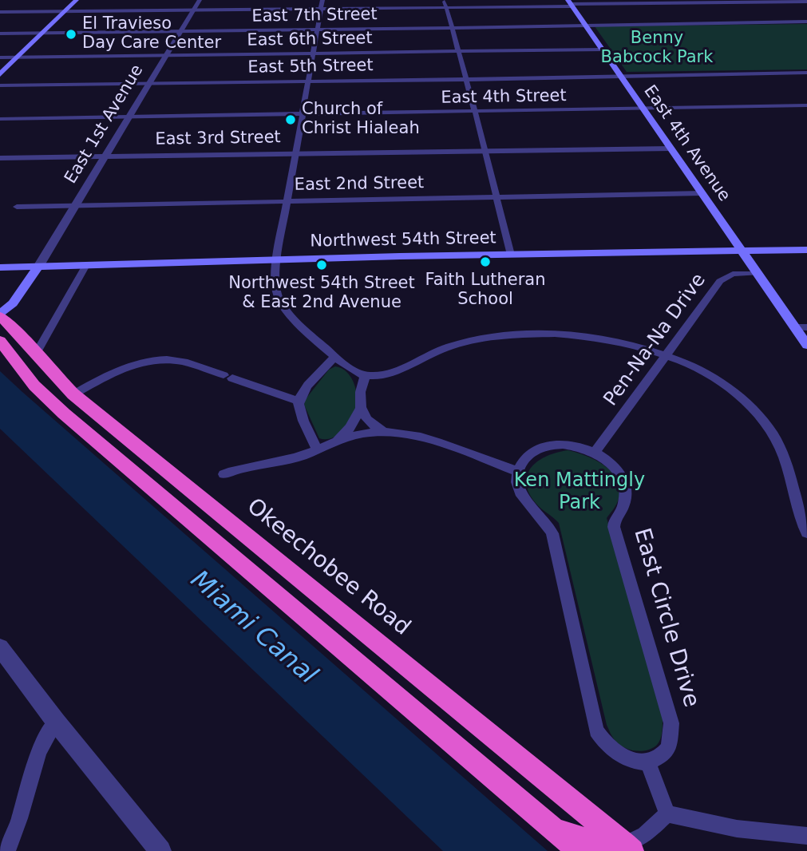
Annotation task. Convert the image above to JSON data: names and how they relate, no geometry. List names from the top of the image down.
{
  "streets": {
    "highway": ["Okeechobee Road"],
    "main road": ["East 4th Avenue", "Northwest 54th Street"],
    "street": [
      "East 7th Street",
      "East 6th Street",
      "East 5th Street",
      "East 4th Street",
      "East 1st Avenue",
      "East 3rd Street",
      "East 2nd Street",
      "Pen-Na-Na Drive",
      "East Circle Drive"
    ]
  },
  "crossings": [
    ["East 7th Street", "East 1st Avenue"],
    ["East 7th Street", "East 4th Avenue"],
    ["East 6th Street", "East 1st Avenue"],
    ["East 6th Street", "East 4th Avenue"],
    ["East 5th Street", "East 1st Avenue"],
    ["East 5th Street", "East 4th Avenue"],
    ["East 4th Street", "East 1st Avenue"],
    ["East 4th Street", "East 4th Avenue"],
    ["East 1st Avenue", "East 3rd Street"],
    ["East 1st Avenue", "East 2nd Street"],
    ["East 1st Avenue", "Northwest 54th Street"],
    ["East 3rd Street", "East 4th Avenue"],
    ["East 4th Avenue", "East 2nd Street"],
    ["East 4th Avenue", "Northwest 54th Street"],
    ["East 4th Avenue", "Pen-Na-Na Drive"],
    ["Pen-Na-Na Drive", "East Circle Drive"]
  ],
  "water": ["Miami Canal"],
  "parks": ["Benny Babcock Park", "Ken Mattingly Park"],
  "places": [
    "El Travieso Day Care Center",
    "Church of Christ Hialeah",
    "Faith Lutheran School",
    "Northwest 54th Street & East 2nd Avenue"
  ]
}
